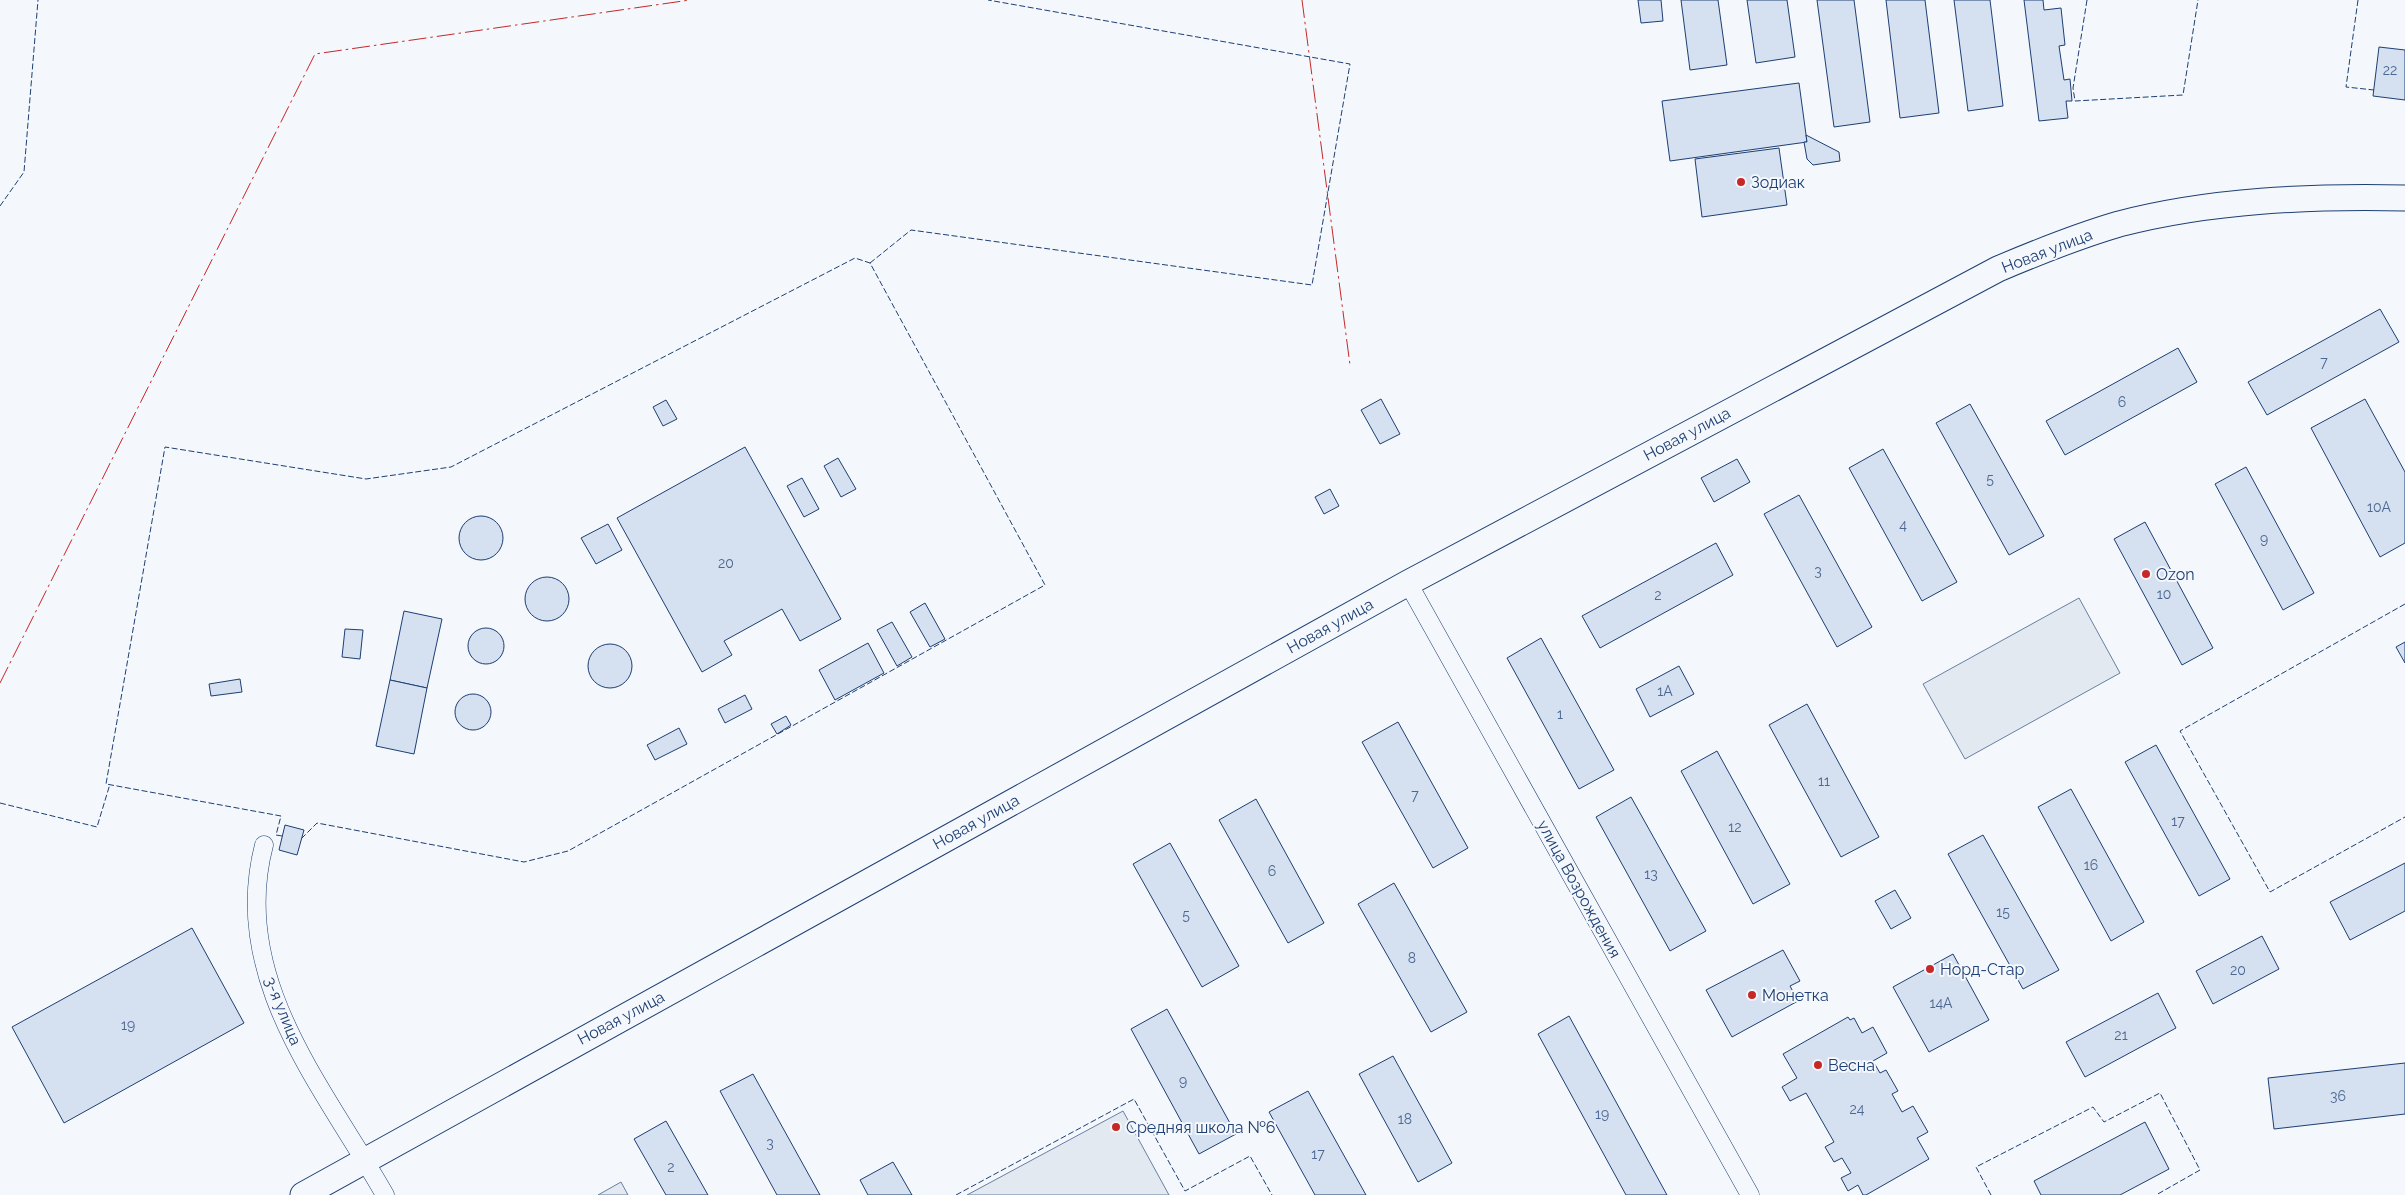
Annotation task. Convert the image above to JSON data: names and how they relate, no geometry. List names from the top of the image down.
{
  "streets": {
    "street": ["Новая улица", "улица Возрождения", "3-я улица"]
  },
  "crossings": [
    ["Новая улица", "улица Возрождения"],
    ["Новая улица", "3-я улица"]
  ],
  "places": [
    "Зодиак",
    "Ozon",
    "Норд-Стар",
    "Монетка",
    "Весна",
    "Средняя школа №6"
  ],
  "house_numbers": [
    "22",
    "7",
    "6",
    "5",
    "10А",
    "4",
    "9",
    "20",
    "3",
    "10",
    "2",
    "1А",
    "1",
    "11",
    "7",
    "17",
    "12",
    "16",
    "6",
    "13",
    "15",
    "5",
    "8",
    "20",
    "14А",
    "19",
    "21",
    "9",
    "36",
    "24",
    "19",
    "18",
    "3",
    "17",
    "2"
  ]
}
